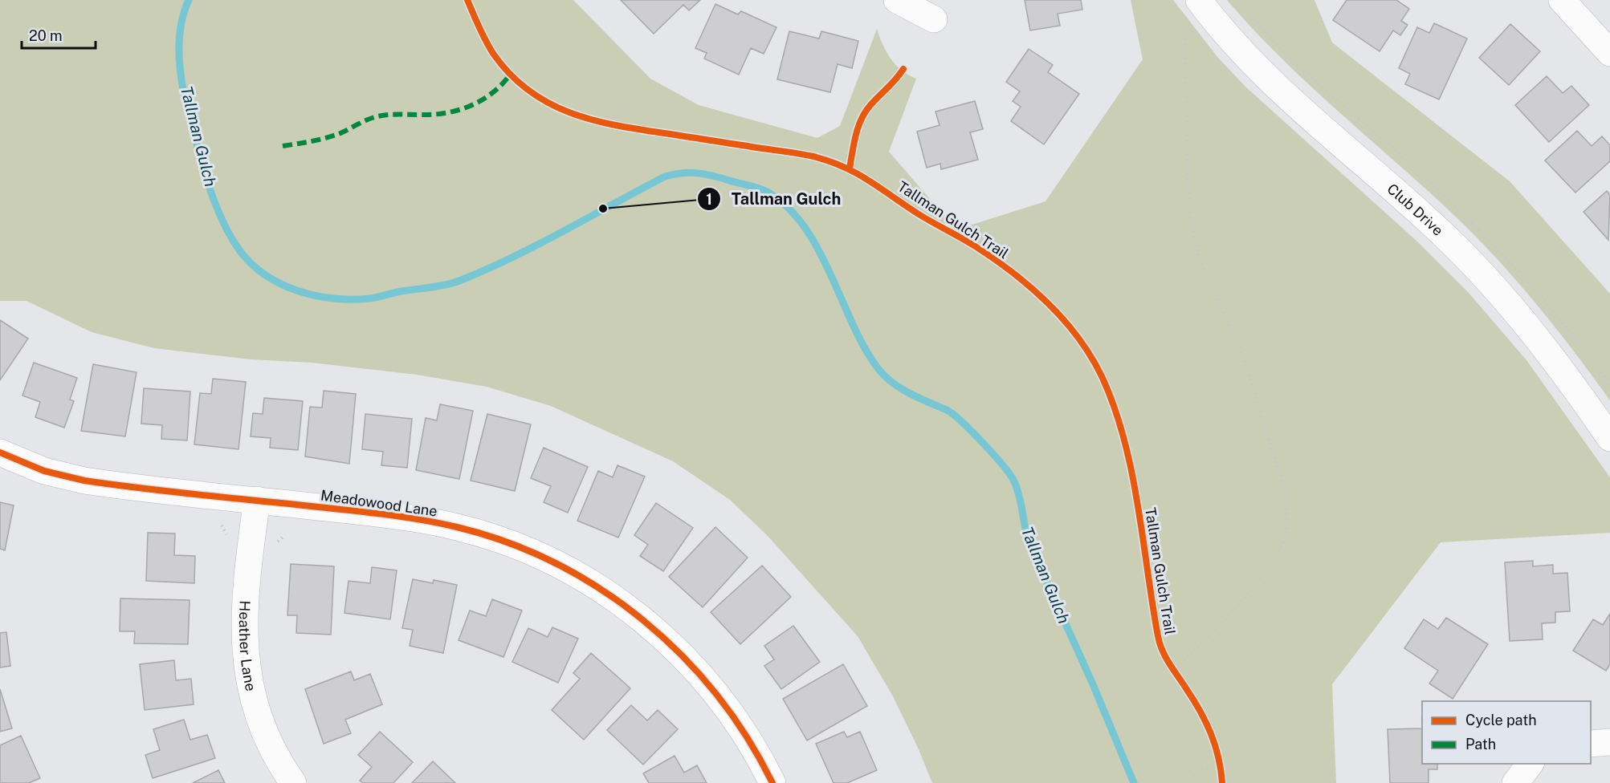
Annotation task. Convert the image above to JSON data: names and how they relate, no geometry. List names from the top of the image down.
{
  "streets": {
    "street": ["Club Drive", "Meadowood Lane", "Heather Lane"],
    "cycle path": ["Tallman Gulch Trail"]
  },
  "crossings": [
    ["Meadowood Lane", "Heather Lane"]
  ],
  "water": ["Tallman Gulch"],
  "places": ["Tallman Gulch"],
  "legend": ["Cycle path", "Path"],
  "scale_bar": "20 m"
}
